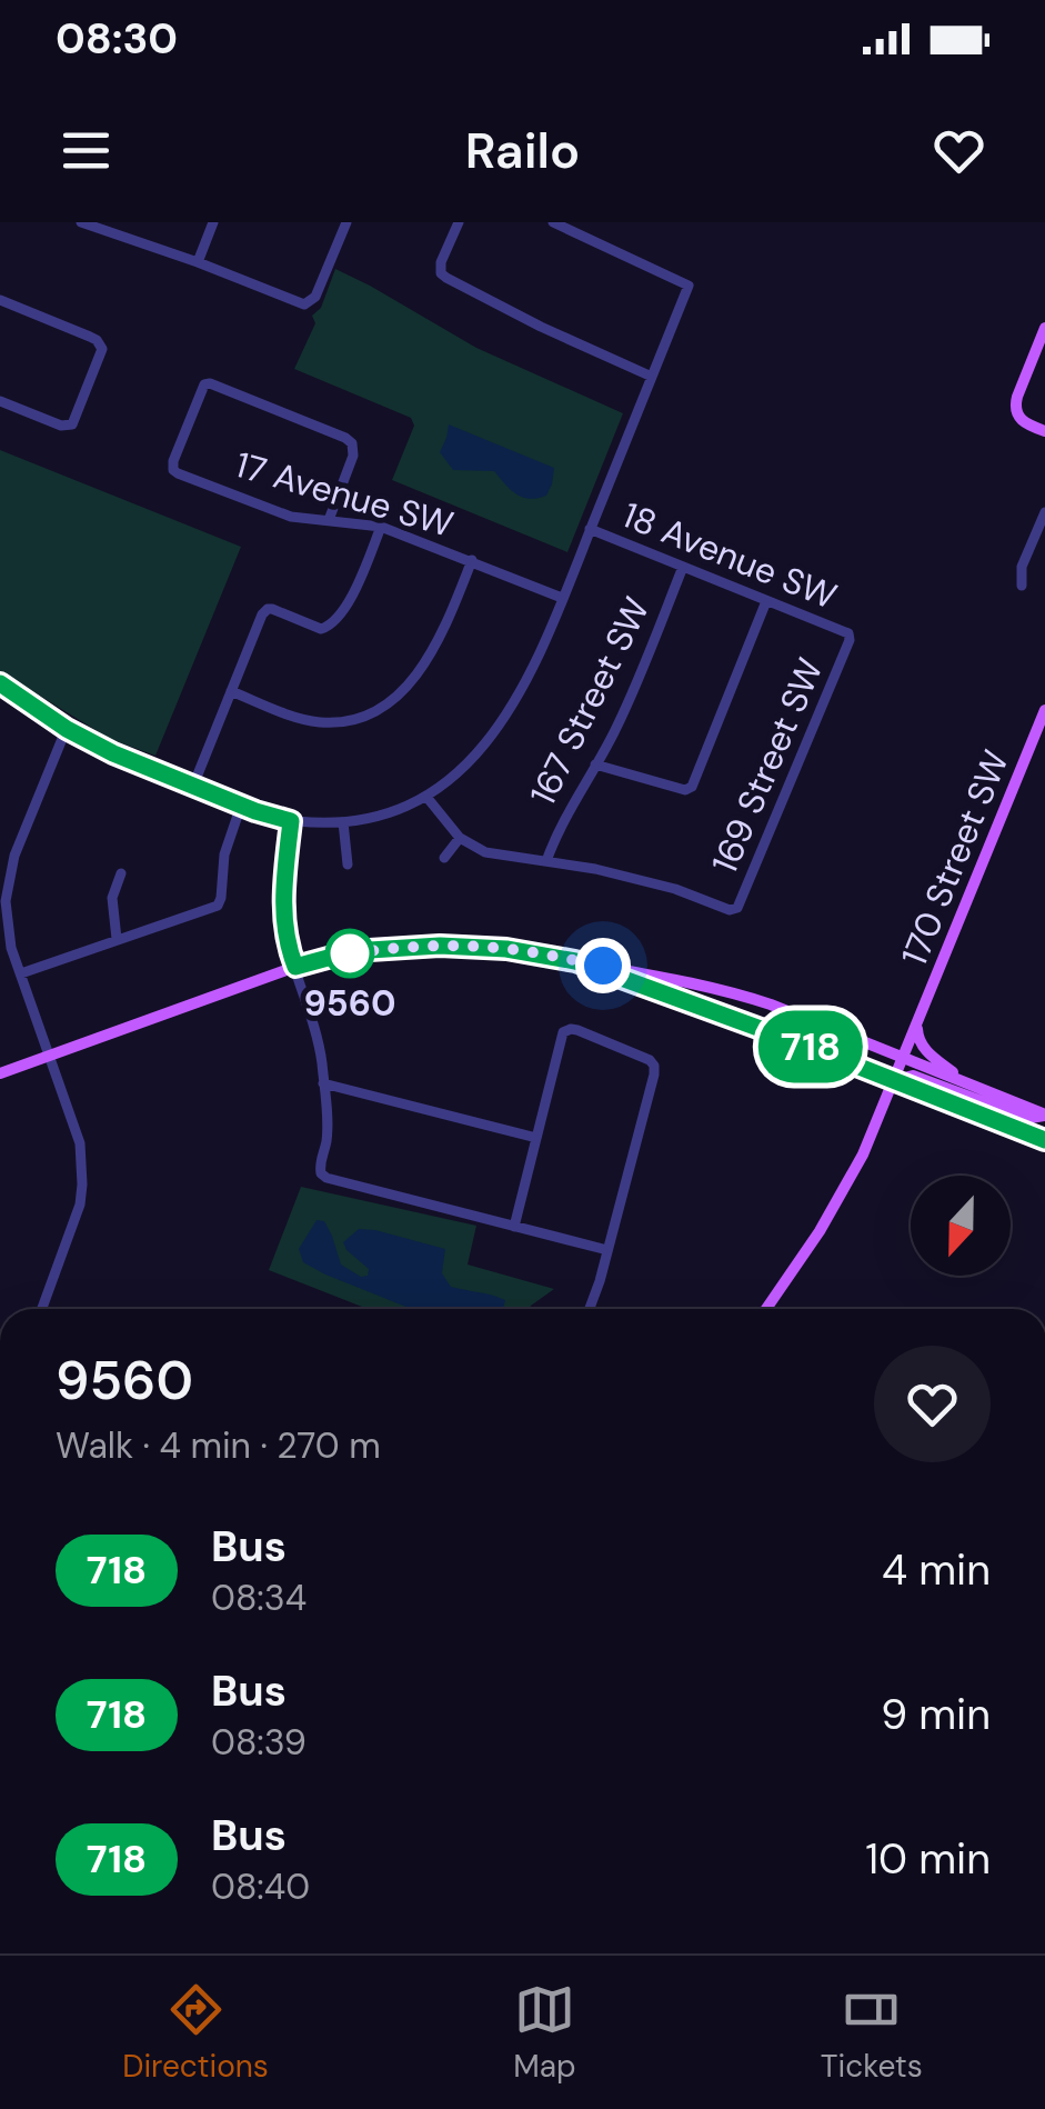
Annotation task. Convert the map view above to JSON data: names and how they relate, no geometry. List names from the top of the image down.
{
  "streets": {
    "main road": ["170 Street SW"],
    "street": [
      "17 Avenue SW",
      "18 Avenue SW",
      "167 Street SW",
      "169 Street SW"
    ]
  },
  "crossings": [
    ["18 Avenue SW", "167 Street SW"],
    ["18 Avenue SW", "169 Street SW"],
    ["167 Street SW", "169 Street SW"]
  ],
  "places": ["9560"],
  "lines": ["bus line 718"],
  "north": "bottom",
  "page": {
    "status": "08:30",
    "header": "Railo",
    "on_map": "718",
    "heading": ["9560", "Walk · 4 min · 270 m"],
    "list": [
      {
        "mark": "718",
        "name": "Bus",
        "note": "08:34",
        "value": "4 min"
      },
      {
        "mark": "718",
        "name": "Bus",
        "note": "08:39",
        "value": "9 min"
      },
      {
        "mark": "718",
        "name": "Bus",
        "note": "08:40",
        "value": "10 min"
      }
    ],
    "tabs": ["Directions", "Map", "Tickets"]
  }
}
